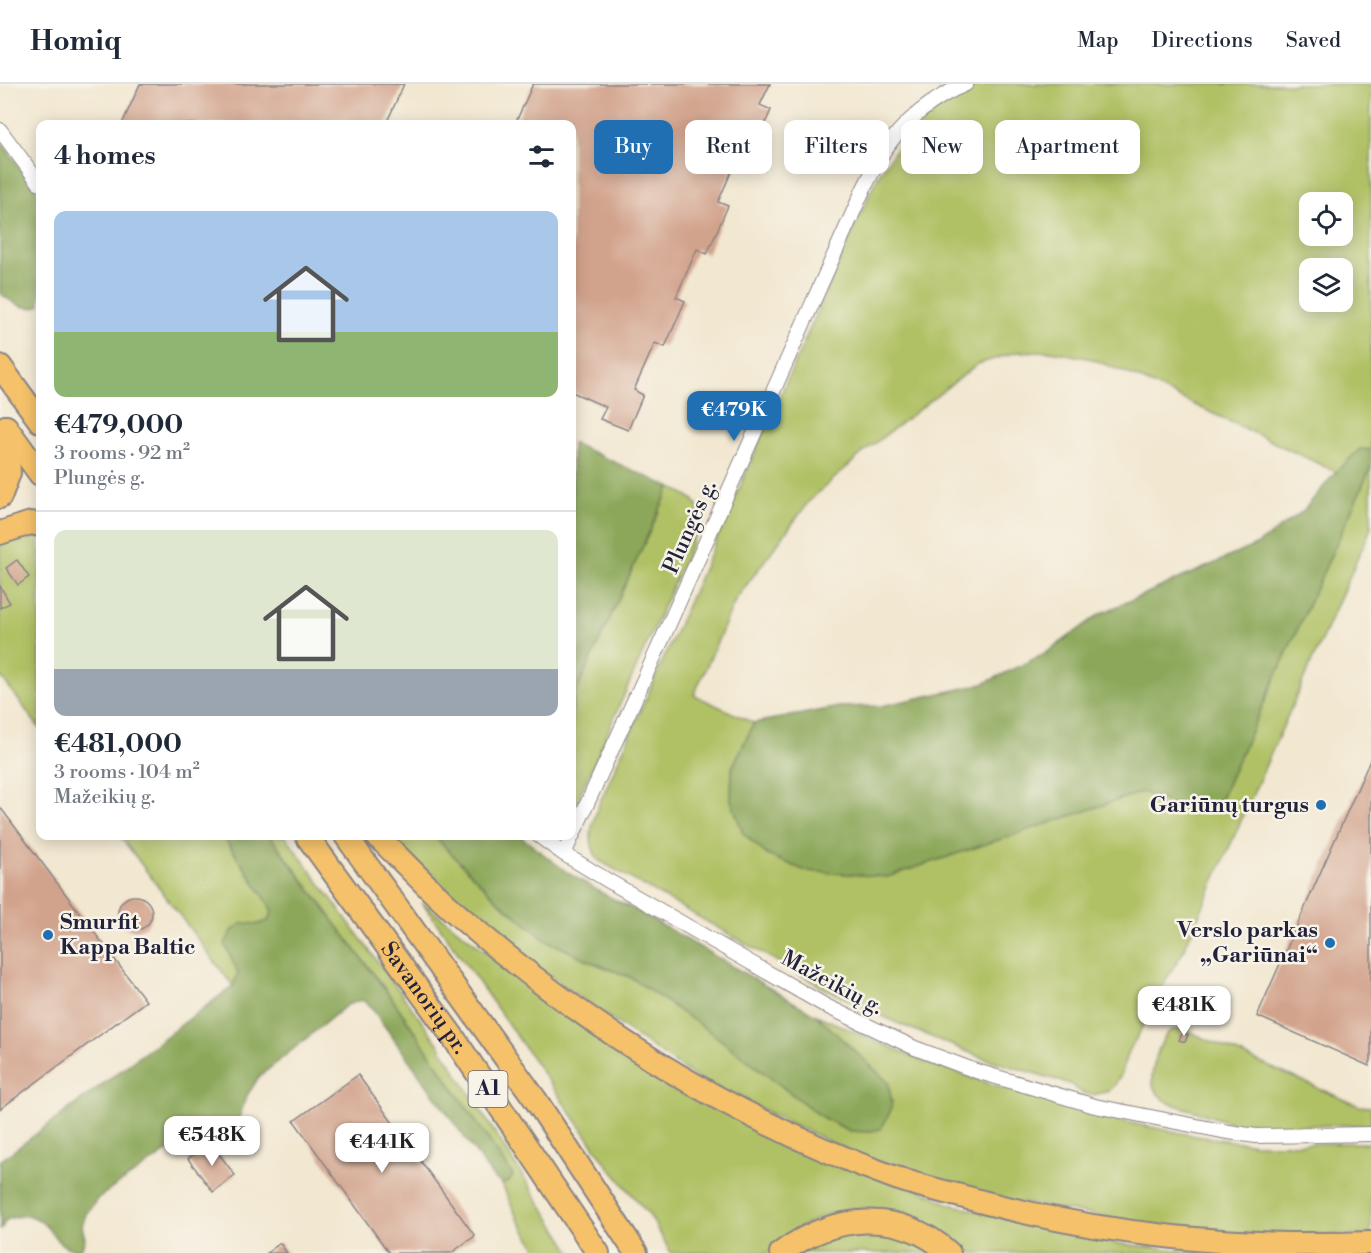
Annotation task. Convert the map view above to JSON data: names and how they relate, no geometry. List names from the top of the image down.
{
  "streets": {
    "highway": ["Savanorių pr.", "A1"],
    "street": ["Plungės g.", "Mažeikių g."]
  },
  "crossings": [
    ["Plungės g.", "Mažeikių g."]
  ],
  "places": ["Gariūnų turgus", "Smurfit Kappa Baltic", "Verslo parkas „Gariūnai“"],
  "page": {
    "header": "Homiq",
    "nav": ["Map", "Directions", "Saved"],
    "chip": [
      "Buy",
      "Rent",
      "Filters",
      "New",
      "Apartment"
    ],
    "heading": "4 homes",
    "list": [
      {
        "name": "€479,000",
        "note": "3 rooms · 92 m² · Plungės g."
      },
      {
        "name": "€481,000",
        "note": "3 rooms · 104 m² · Mažeikių g."
      }
    ],
    "price": [
      "€479K",
      "€481K",
      "€548K",
      "€441K"
    ]
  }
}
